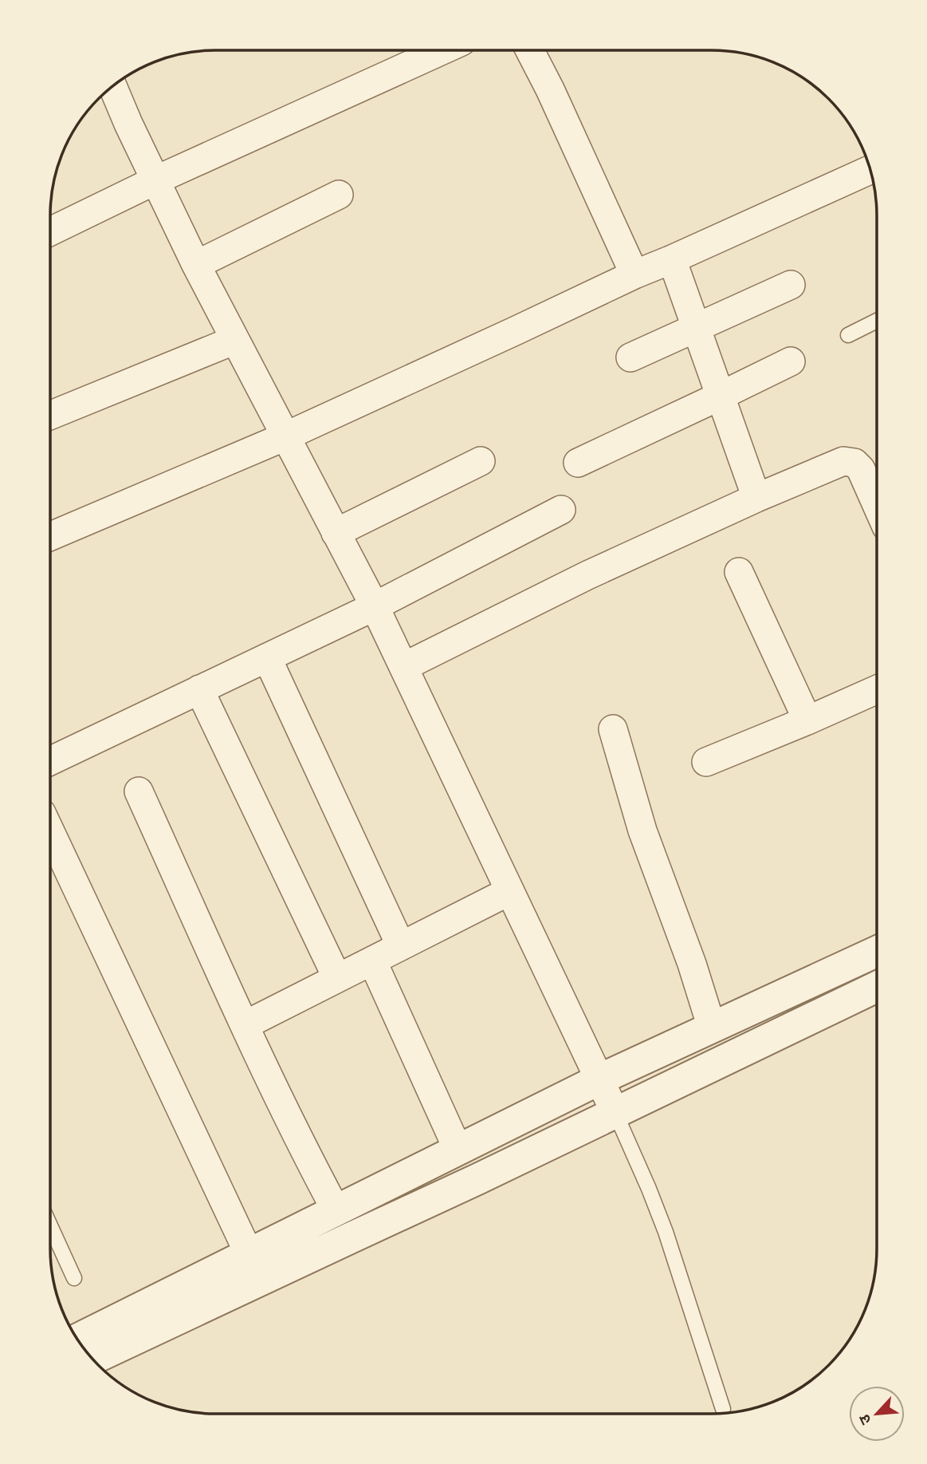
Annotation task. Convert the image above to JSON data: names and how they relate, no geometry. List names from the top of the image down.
{
  "north": "bottom left"
}
